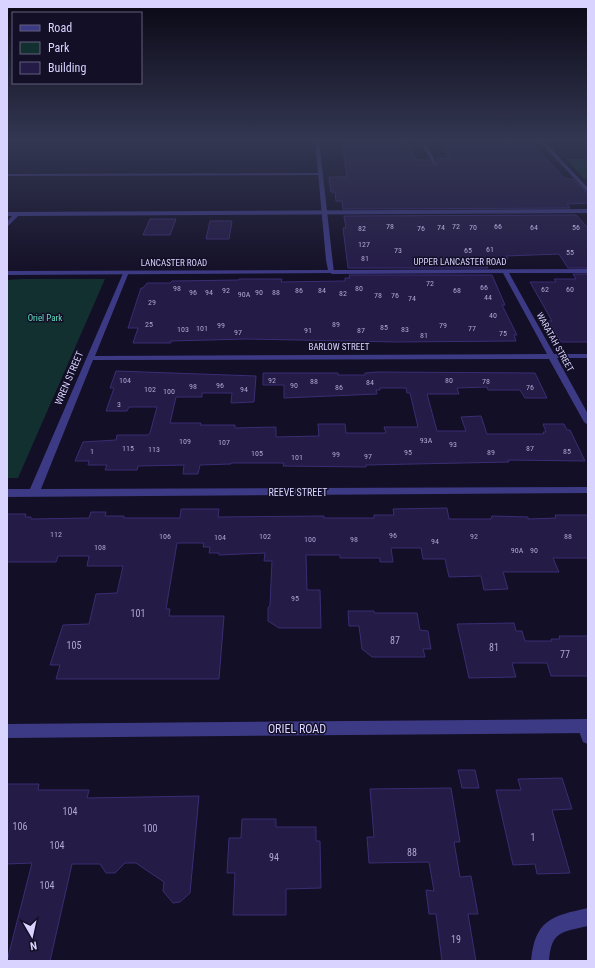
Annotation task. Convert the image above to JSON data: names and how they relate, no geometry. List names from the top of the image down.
{
  "streets": {
    "street": [
      "UPPER LANCASTER ROAD",
      "LANCASTER ROAD",
      "WARATAH STREET",
      "BARLOW STREET",
      "WREN STREET",
      "REEVE STREET",
      "ORIEL ROAD"
    ]
  },
  "crossings": [
    ["UPPER LANCASTER ROAD", "LANCASTER ROAD"],
    ["UPPER LANCASTER ROAD", "WARATAH STREET"],
    ["LANCASTER ROAD", "WREN STREET"],
    ["WARATAH STREET", "BARLOW STREET"],
    ["BARLOW STREET", "WREN STREET"],
    ["WREN STREET", "REEVE STREET"]
  ],
  "parks": ["Oriel Park"],
  "house_numbers": [
    "78",
    "72",
    "66",
    "74",
    "70",
    "64",
    "56",
    "82",
    "76",
    "127",
    "61",
    "73",
    "65",
    "55",
    "81",
    "72",
    "66",
    "98",
    "80",
    "62",
    "60",
    "92",
    "86",
    "84",
    "68",
    "96",
    "94",
    "90",
    "88",
    "82",
    "90A",
    "78",
    "76",
    "44",
    "74",
    "29",
    "40",
    "25",
    "89",
    "99",
    "79",
    "85",
    "101",
    "77",
    "103",
    "83",
    "91",
    "87",
    "97",
    "75",
    "81",
    "104",
    "92",
    "80",
    "88",
    "78",
    "84",
    "96",
    "90",
    "98",
    "86",
    "76",
    "102",
    "94",
    "100",
    "3",
    "93A",
    "109",
    "107",
    "93",
    "115",
    "87",
    "113",
    "1",
    "85",
    "95",
    "89",
    "105",
    "99",
    "97",
    "101",
    "112",
    "96",
    "106",
    "102",
    "92",
    "88",
    "104",
    "100",
    "98",
    "94",
    "108",
    "90A",
    "90",
    "95",
    "101",
    "87",
    "105",
    "81",
    "77",
    "104",
    "106",
    "100",
    "1",
    "104",
    "88",
    "94",
    "104",
    "19"
  ],
  "legend": ["Road", "Park", "Building"],
  "north": "bottom"
}
